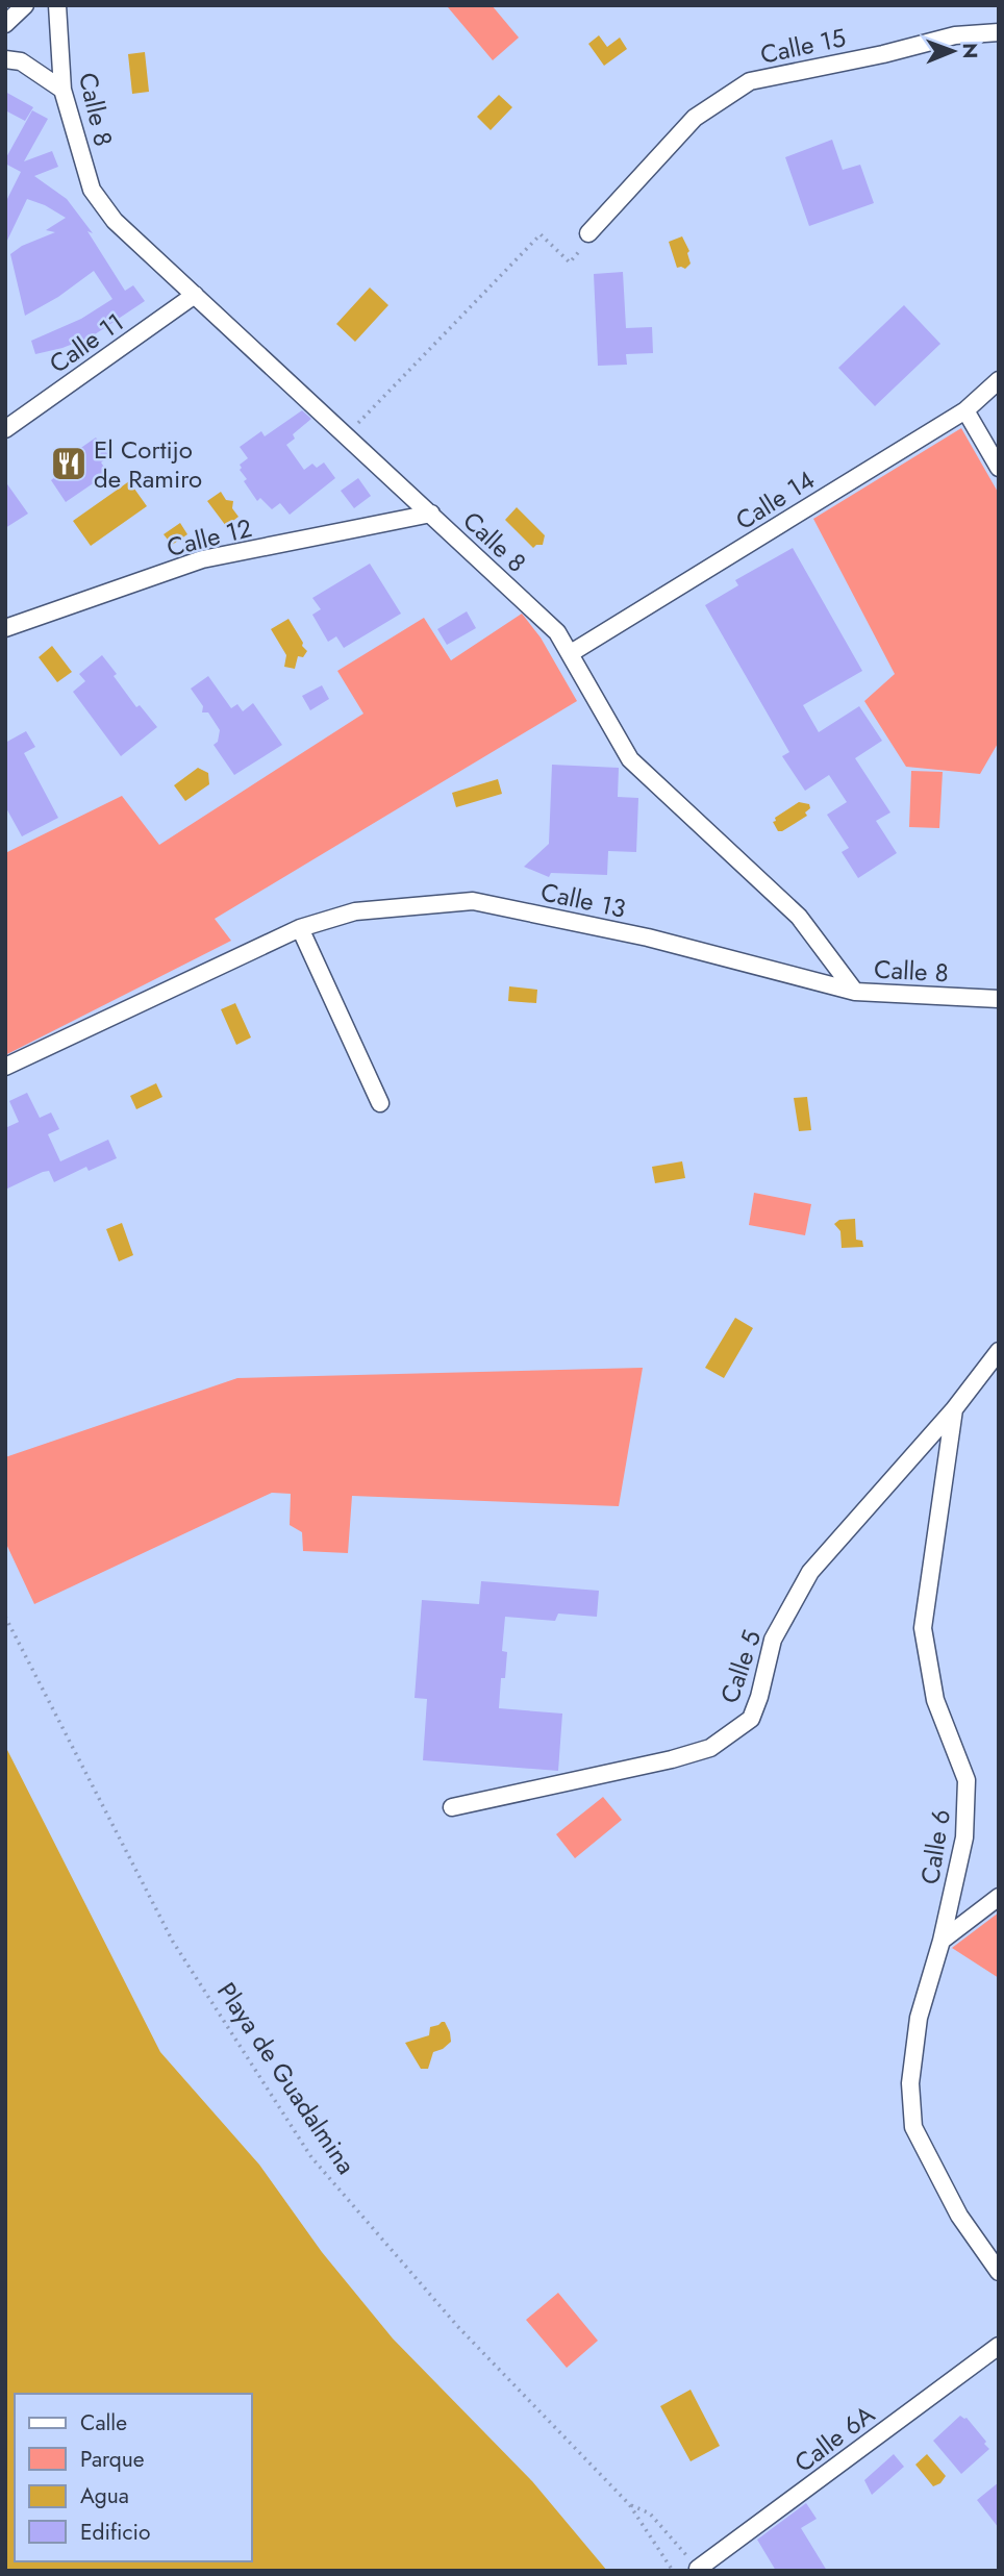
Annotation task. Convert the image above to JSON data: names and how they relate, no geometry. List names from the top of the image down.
{
  "streets": {
    "street": [
      "Calle 15",
      "Calle 8",
      "Calle 11",
      "Calle 14",
      "Calle 12",
      "Calle 13",
      "Calle 5",
      "Calle 6",
      "Calle 6A"
    ],
    "path": ["Playa de Guadalmina"]
  },
  "crossings": [
    ["Calle 8", "Calle 11"],
    ["Calle 8", "Calle 14"],
    ["Calle 8", "Calle 12"],
    ["Calle 8", "Calle 13"],
    ["Calle 5", "Calle 6"]
  ],
  "places": {
    "restaurant": ["El Cortijo de Ramiro"]
  },
  "legend": [
    "Calle",
    "Parque",
    "Agua",
    "Edificio"
  ],
  "north": "right"
}
